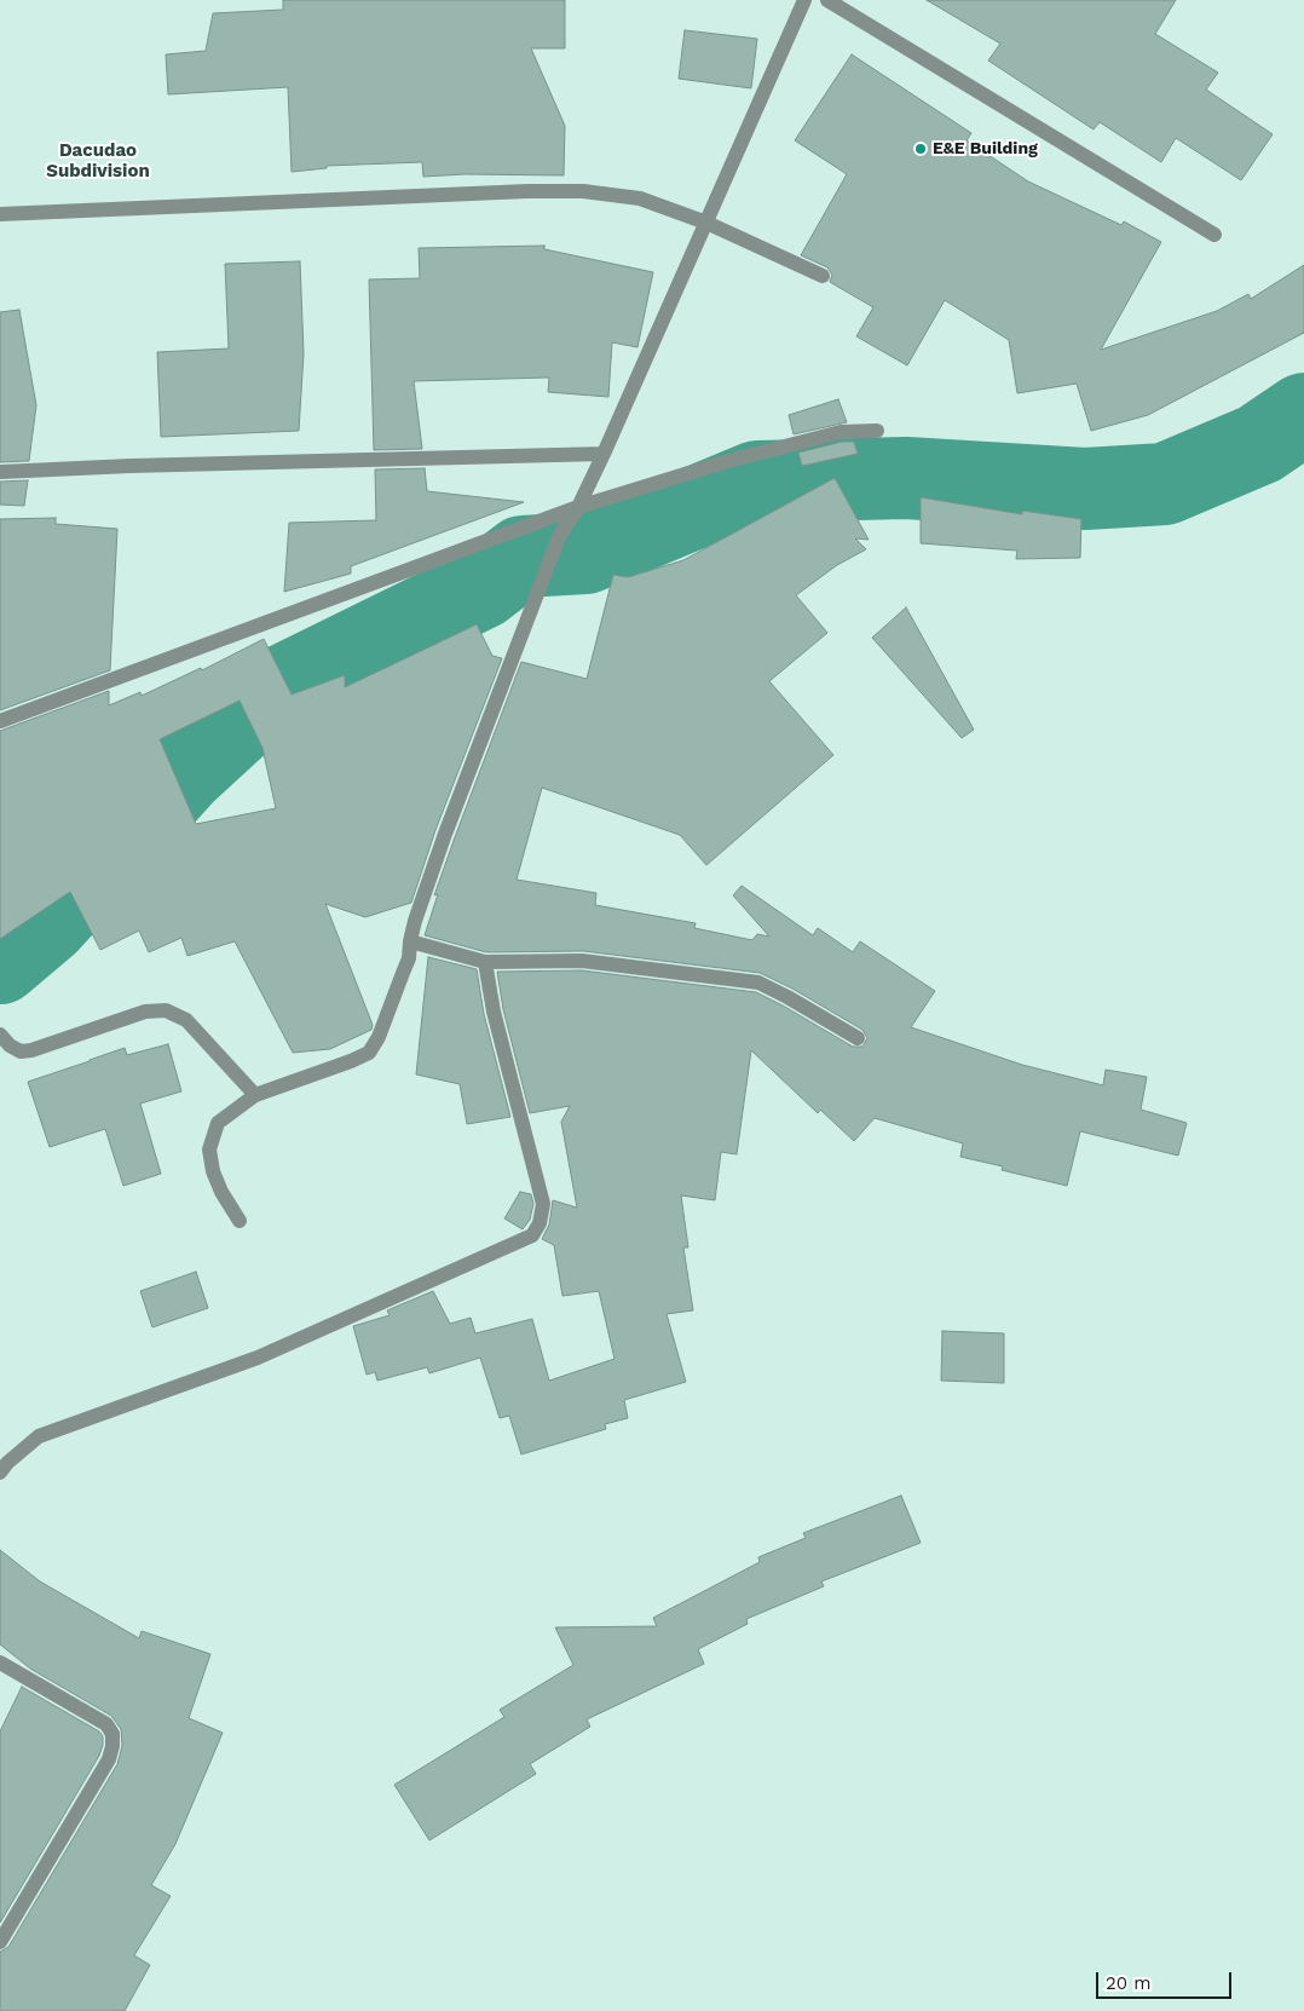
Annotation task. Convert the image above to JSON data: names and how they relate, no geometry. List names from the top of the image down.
{
  "districts": ["Dacudao Subdivision"],
  "places": ["E&E Building"],
  "scale_bar": "20 m"
}
